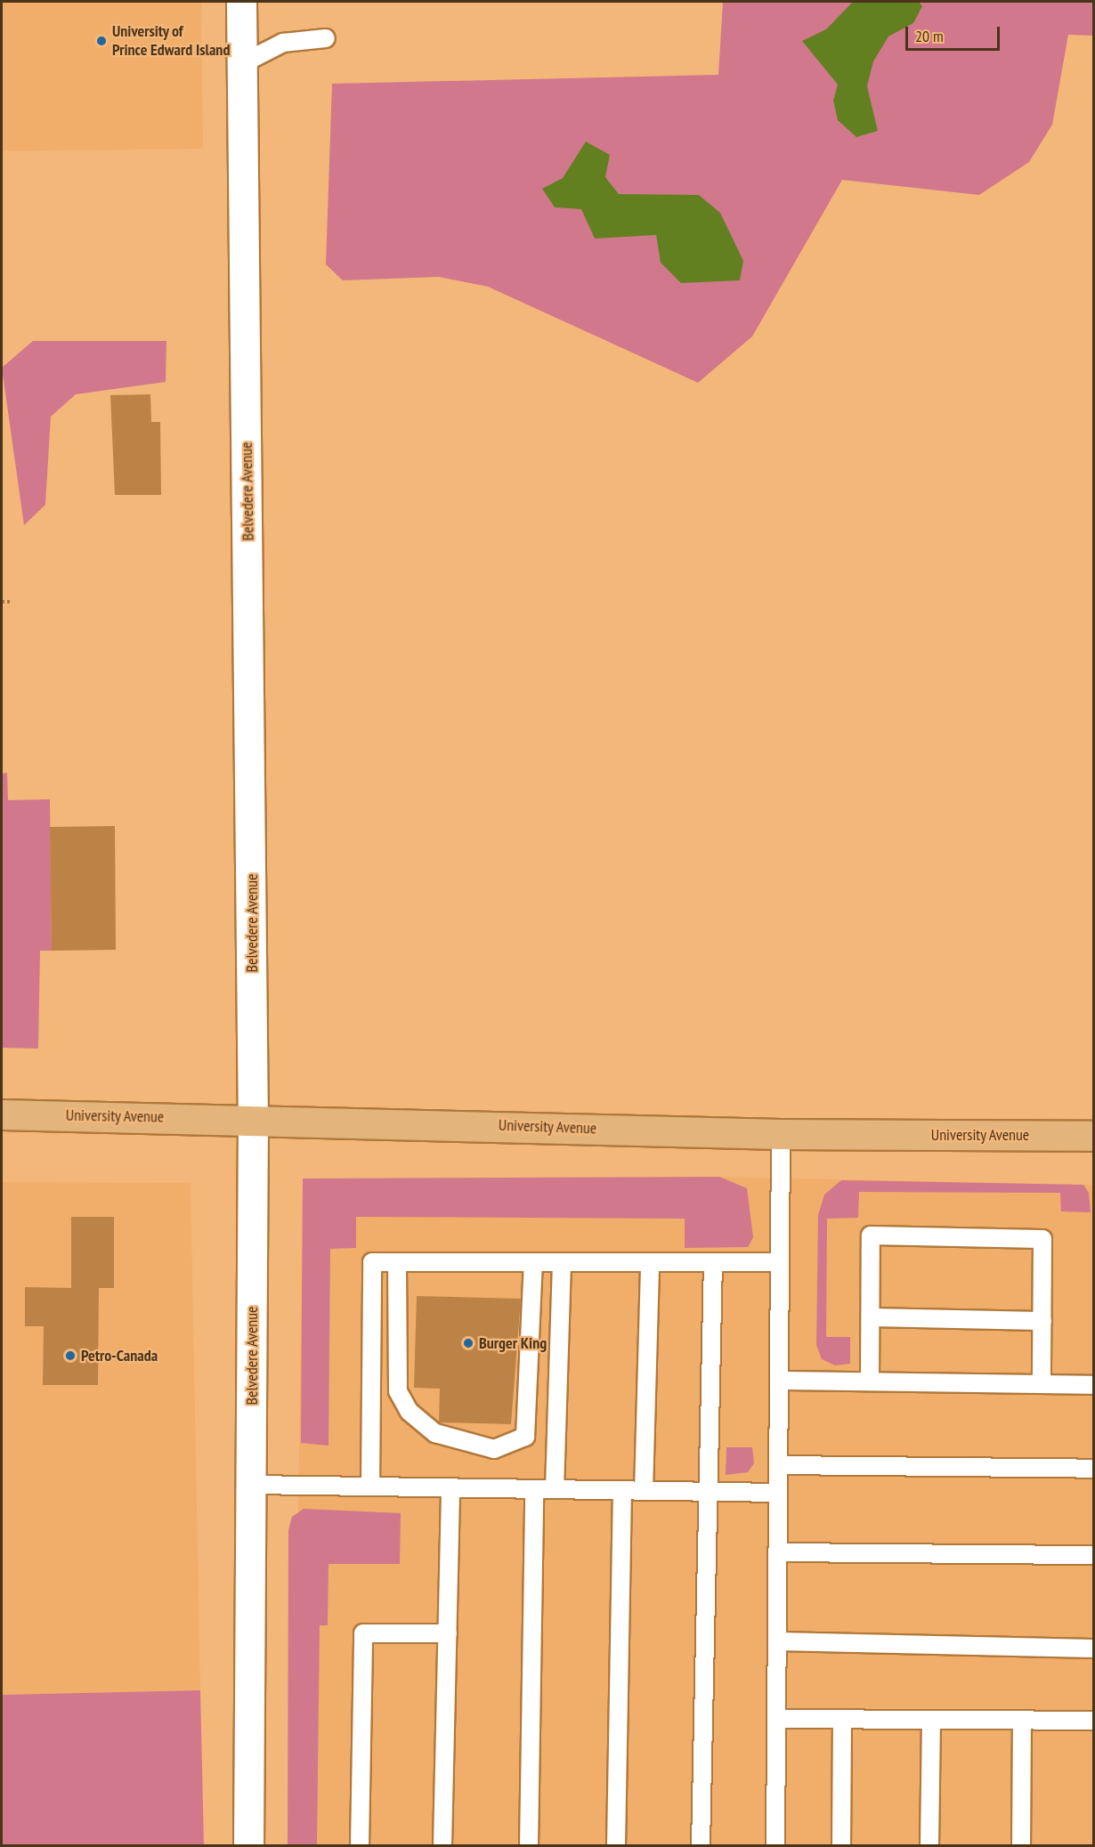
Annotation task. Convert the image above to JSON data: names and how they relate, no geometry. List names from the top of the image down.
{
  "streets": {
    "main road": ["Belvedere Avenue", "University Avenue"]
  },
  "crossings": [
    ["Belvedere Avenue", "University Avenue"]
  ],
  "places": ["University of Prince Edward Island", "Burger King", "Petro-Canada"],
  "scale_bar": "20 m"
}
